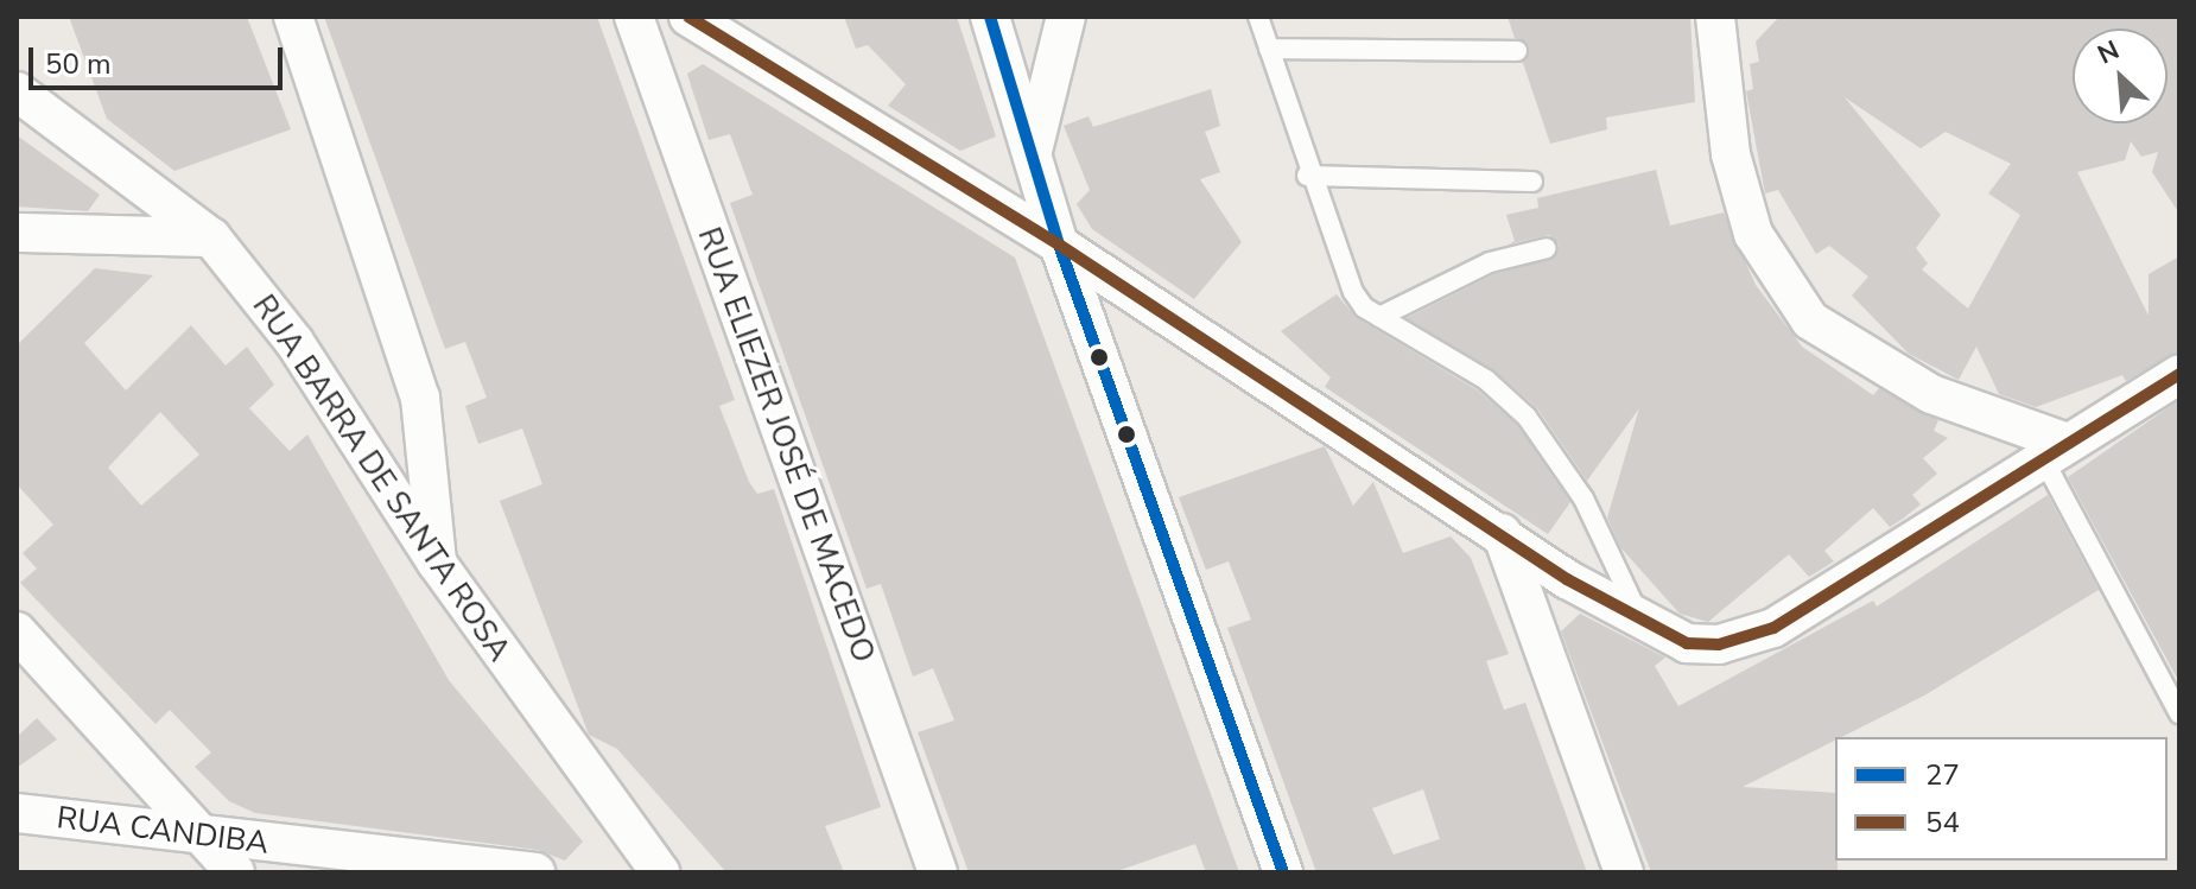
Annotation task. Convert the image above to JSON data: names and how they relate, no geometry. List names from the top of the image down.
{
  "streets": {
    "street": ["RUA ELIEZER JOSÉ DE MACEDO", "RUA BARRA DE SANTA ROSA", "RUA CANDIBA"]
  },
  "lines": ["transit line 27", "transit line 54"],
  "legend": ["27", "54"],
  "scale_bar": "50 m",
  "north": "top left"
}
